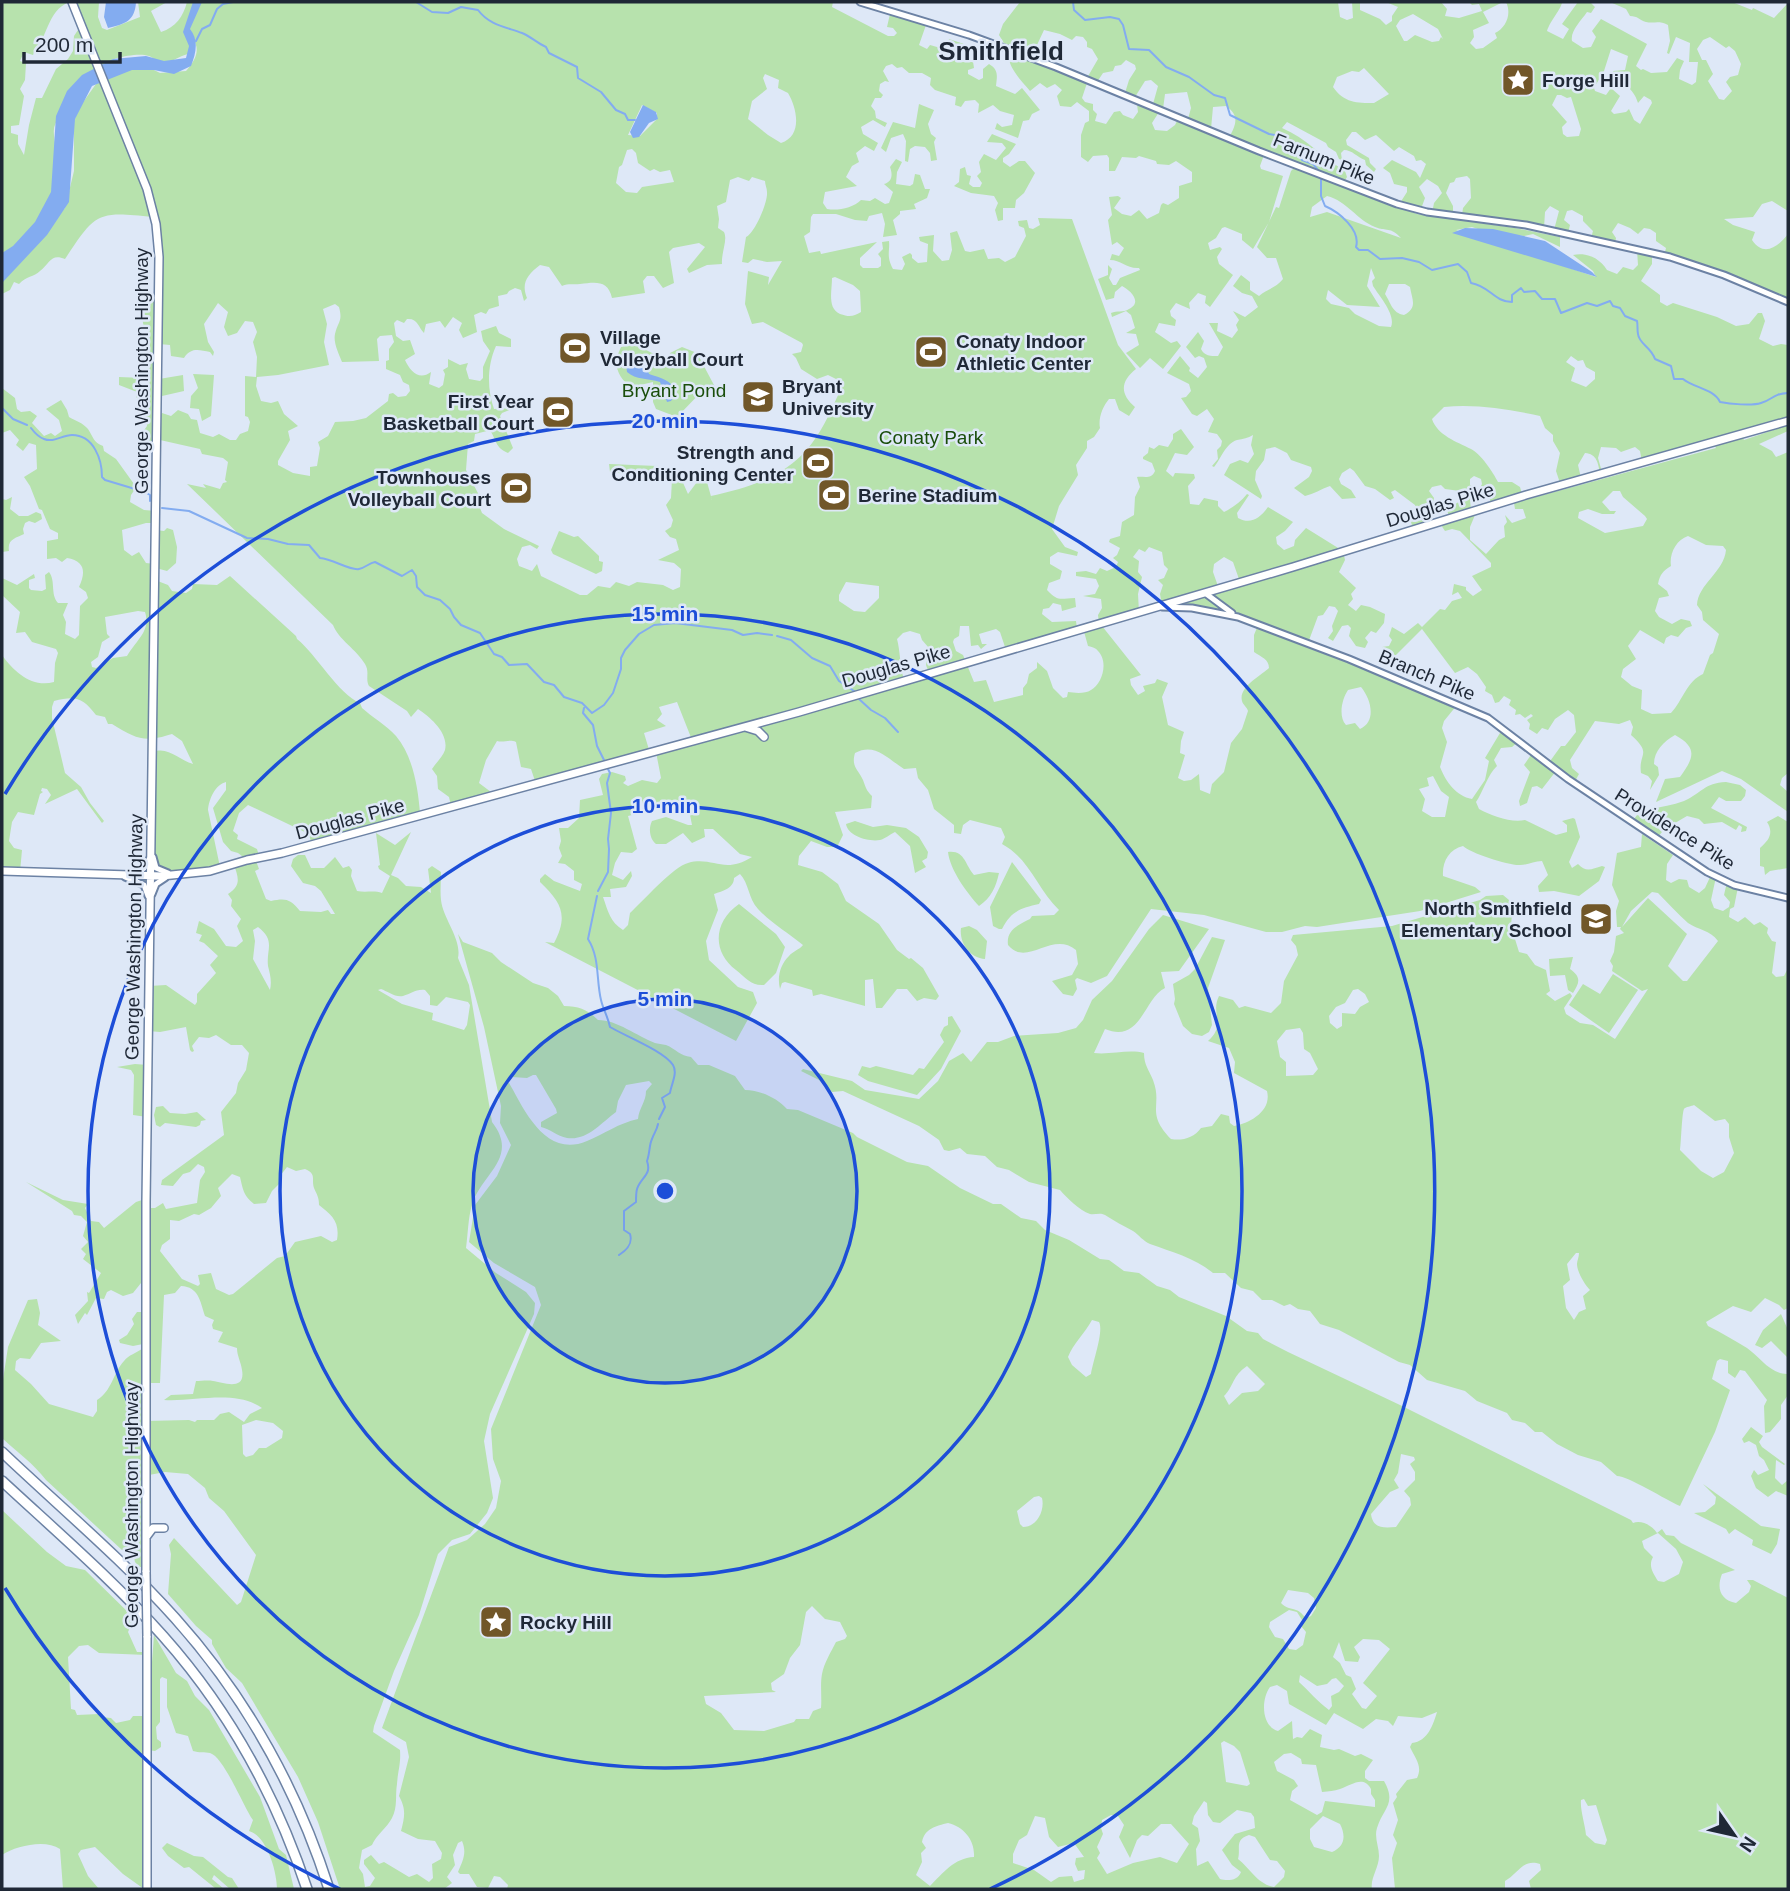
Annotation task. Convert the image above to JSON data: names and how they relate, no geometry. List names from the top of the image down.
{
  "streets": {
    "main road": [
      "Farnum Pike",
      "George Washington Highway",
      "Douglas Pike",
      "Branch Pike",
      "Providence Pike"
    ]
  },
  "crossings": [
    ["George Washington Highway", "Douglas Pike"],
    ["Douglas Pike", "Branch Pike"],
    ["Branch Pike", "Providence Pike"]
  ],
  "districts": ["Smithfield"],
  "parks": ["Bryant Pond", "Conaty Park"],
  "places": {
    "place": ["Forge Hill", "Rocky Hill"],
    "sports": [
      "Village Volleyball Court",
      "Conaty Indoor Athletic Center",
      "First Year Basketball Court",
      "Strength and Conditioning Center",
      "Townhouses Volleyball Court",
      "Berine Stadium"
    ],
    "school or university": ["Bryant University", "North Smithfield Elementary School"]
  },
  "scale_bar": "200 m",
  "north": "bottom right",
  "rings": [
    "20 min",
    "15 min",
    "10 min",
    "5 min"
  ]
}
